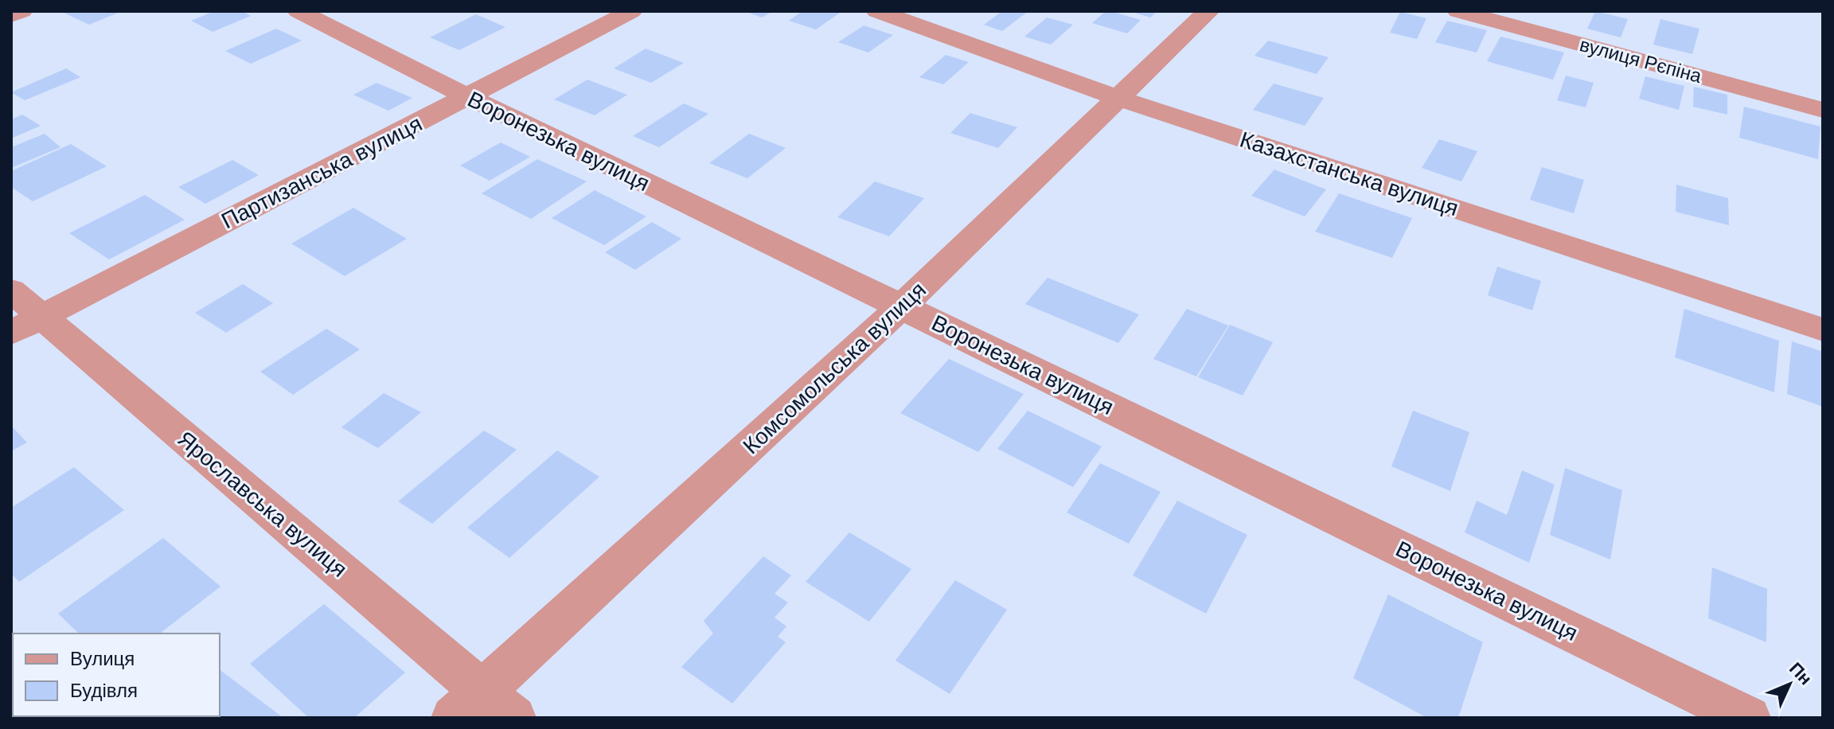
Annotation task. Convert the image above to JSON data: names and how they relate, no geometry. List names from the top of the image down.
{
  "streets": {
    "street": [
      "вулиця Рєпіна",
      "Воронезька вулиця",
      "Партизанська вулиця",
      "Казахстанська вулиця",
      "Комсомольська вулиця",
      "Ярославська вулиця"
    ]
  },
  "crossings": [
    ["Воронезька вулиця", "Партизанська вулиця"],
    ["Воронезька вулиця", "Комсомольська вулиця"],
    ["Партизанська вулиця", "Ярославська вулиця"],
    ["Казахстанська вулиця", "Комсомольська вулиця"],
    ["Комсомольська вулиця", "Ярославська вулиця"]
  ],
  "legend": ["Вулиця", "Будівля"],
  "north": "top right"
}
